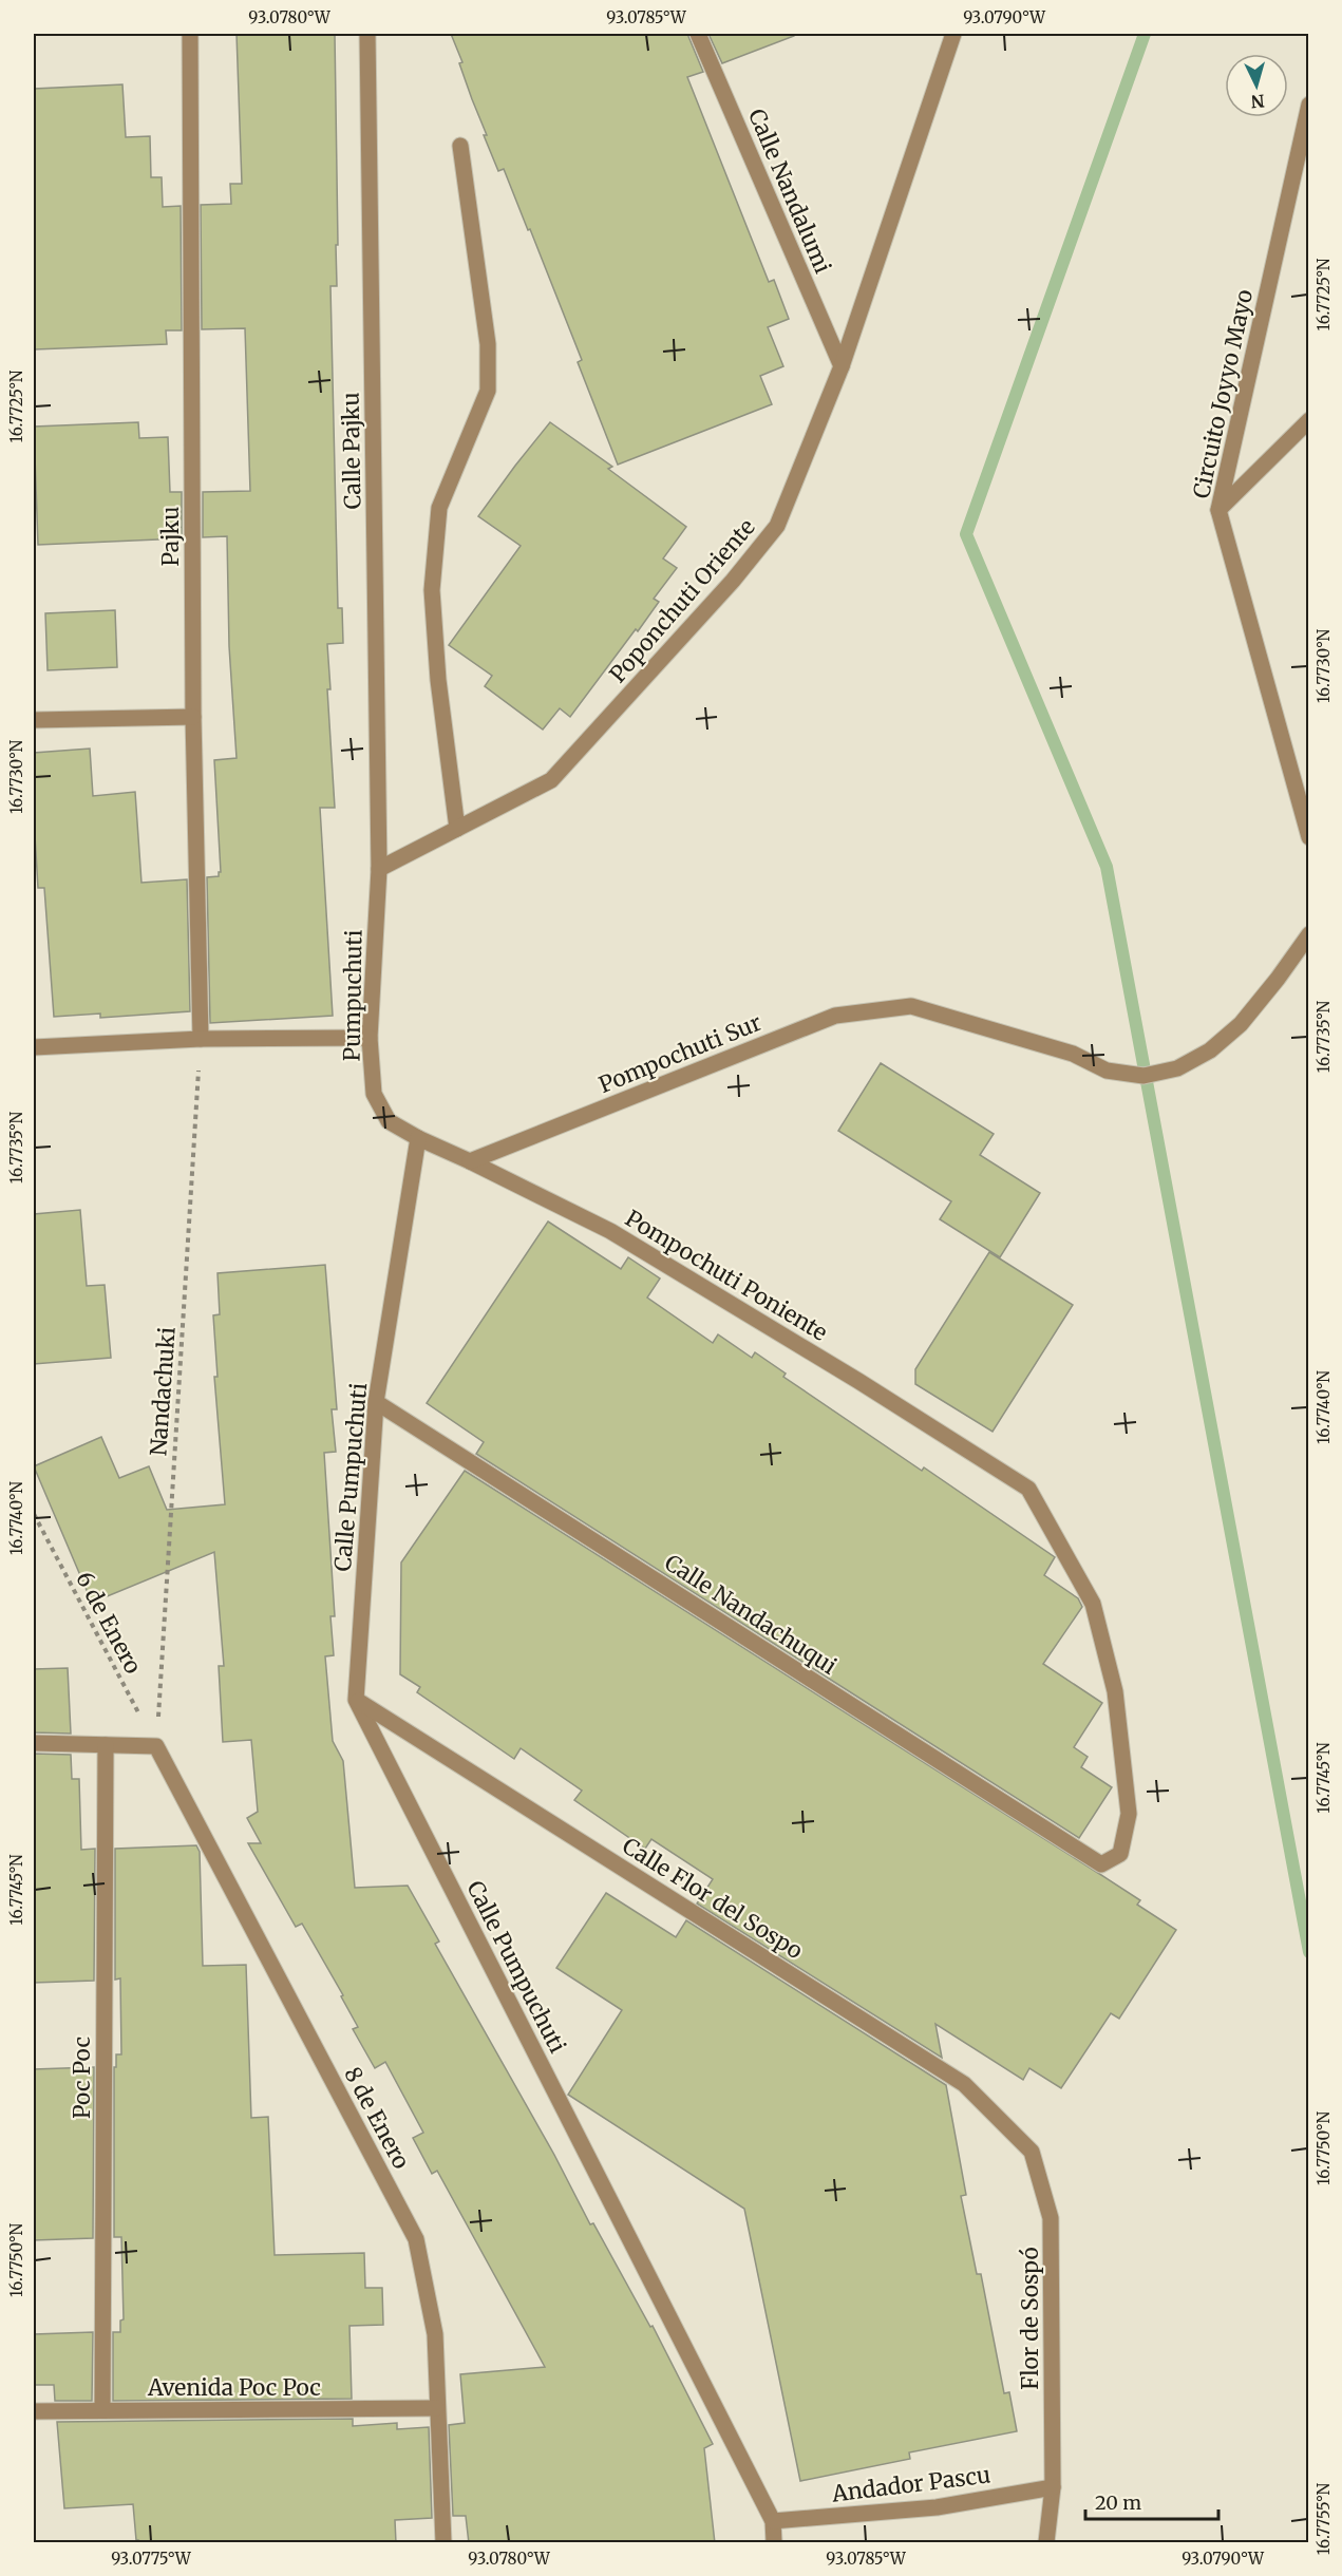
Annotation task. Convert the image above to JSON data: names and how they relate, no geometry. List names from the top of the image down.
{
  "streets": {
    "street": [
      "Calle Nandalumi",
      "Circuito Joyyo Mayo",
      "Calle Pajku",
      "Pajku",
      "Poponchuti Oriente",
      "Pumpuchuti",
      "Pompochuti Sur",
      "Pompochuti Poniente",
      "Calle Pumpuchuti",
      "Calle Nandachuqui",
      "Calle Flor del Sospo",
      "Poc Poc",
      "8 de Enero",
      "Flor de Sospó",
      "Avenida Poc Poc",
      "Andador Pascu"
    ],
    "path": ["Nandachuki", "6 de Enero"]
  },
  "crossings": [
    ["Calle Nandalumi", "Poponchuti Oriente"],
    ["Calle Pajku", "Poponchuti Oriente"],
    ["Calle Pajku", "Pumpuchuti"],
    ["Pajku", "Nandachuki"],
    ["Poponchuti Oriente", "Pumpuchuti"],
    ["Pumpuchuti", "Pompochuti Poniente"],
    ["Pompochuti Sur", "Pompochuti Poniente"],
    ["Pompochuti Poniente", "Calle Pumpuchuti"],
    ["Pompochuti Poniente", "Calle Nandachuqui"],
    ["Nandachuki", "6 de Enero"],
    ["Nandachuki", "8 de Enero"],
    ["Calle Pumpuchuti", "Calle Nandachuqui"],
    ["Calle Pumpuchuti", "Calle Flor del Sospo"],
    ["Calle Pumpuchuti", "Andador Pascu"],
    ["6 de Enero", "8 de Enero"],
    ["Calle Flor del Sospo", "Flor de Sospó"],
    ["Poc Poc", "Avenida Poc Poc"],
    ["8 de Enero", "Avenida Poc Poc"],
    ["Flor de Sospó", "Andador Pascu"]
  ],
  "scale_bar": "20 m",
  "north": "bottom",
  "coordinates": [
    "93.0780°W",
    "93.0785°W",
    "93.0790°W",
    "16.7725°N",
    "16.7730°N",
    "16.7735°N",
    "16.7740°N",
    "16.7745°N",
    "16.7750°N",
    "16.7755°N",
    "93.0775°W"
  ]
}
